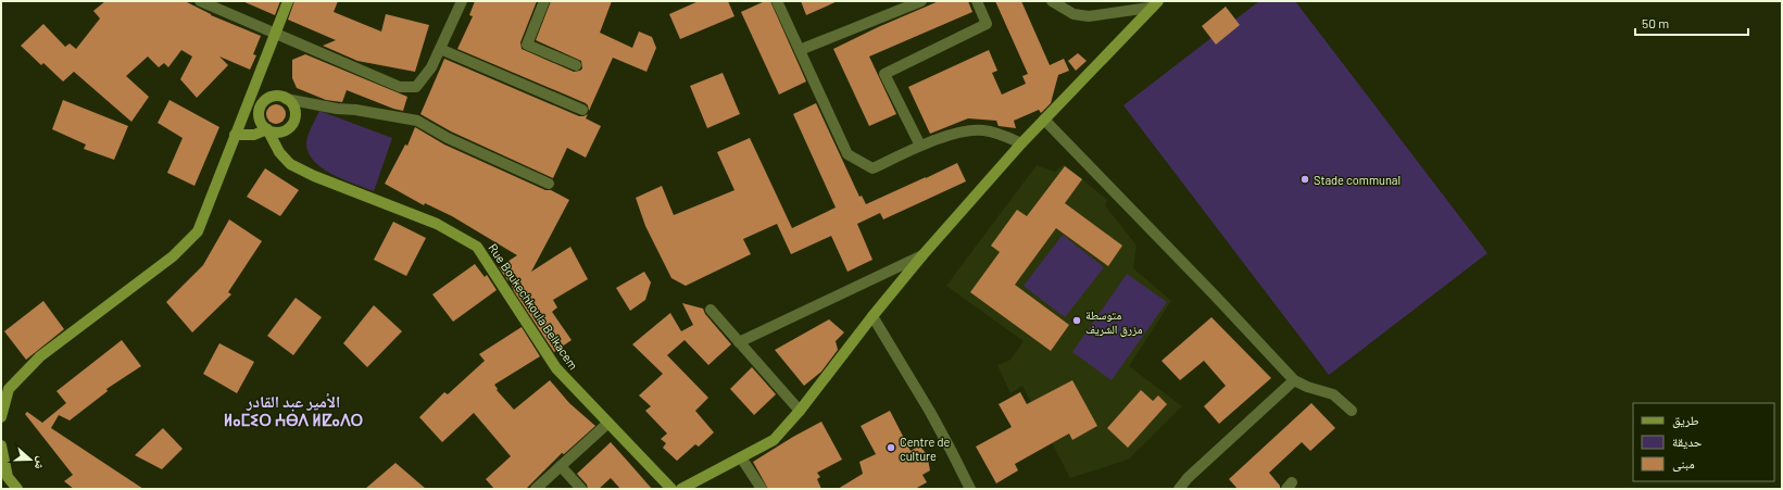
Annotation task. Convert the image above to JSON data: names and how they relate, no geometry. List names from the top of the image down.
{
  "streets": {
    "street": ["Rue Boukechkoula Belkacem"]
  },
  "districts": ["الأمير عبد القادر ⵍⴰⵎⵉⵔ ⵄⴱⴷ ⵍⵇⴰⴷⵔ"],
  "places": ["Stade communal", "متوسطة مزرق الشريف", "Centre de culture"],
  "legend": ["طريق", "حديقة", "مبنى"],
  "scale_bar": "50 m",
  "north": "right"
}
